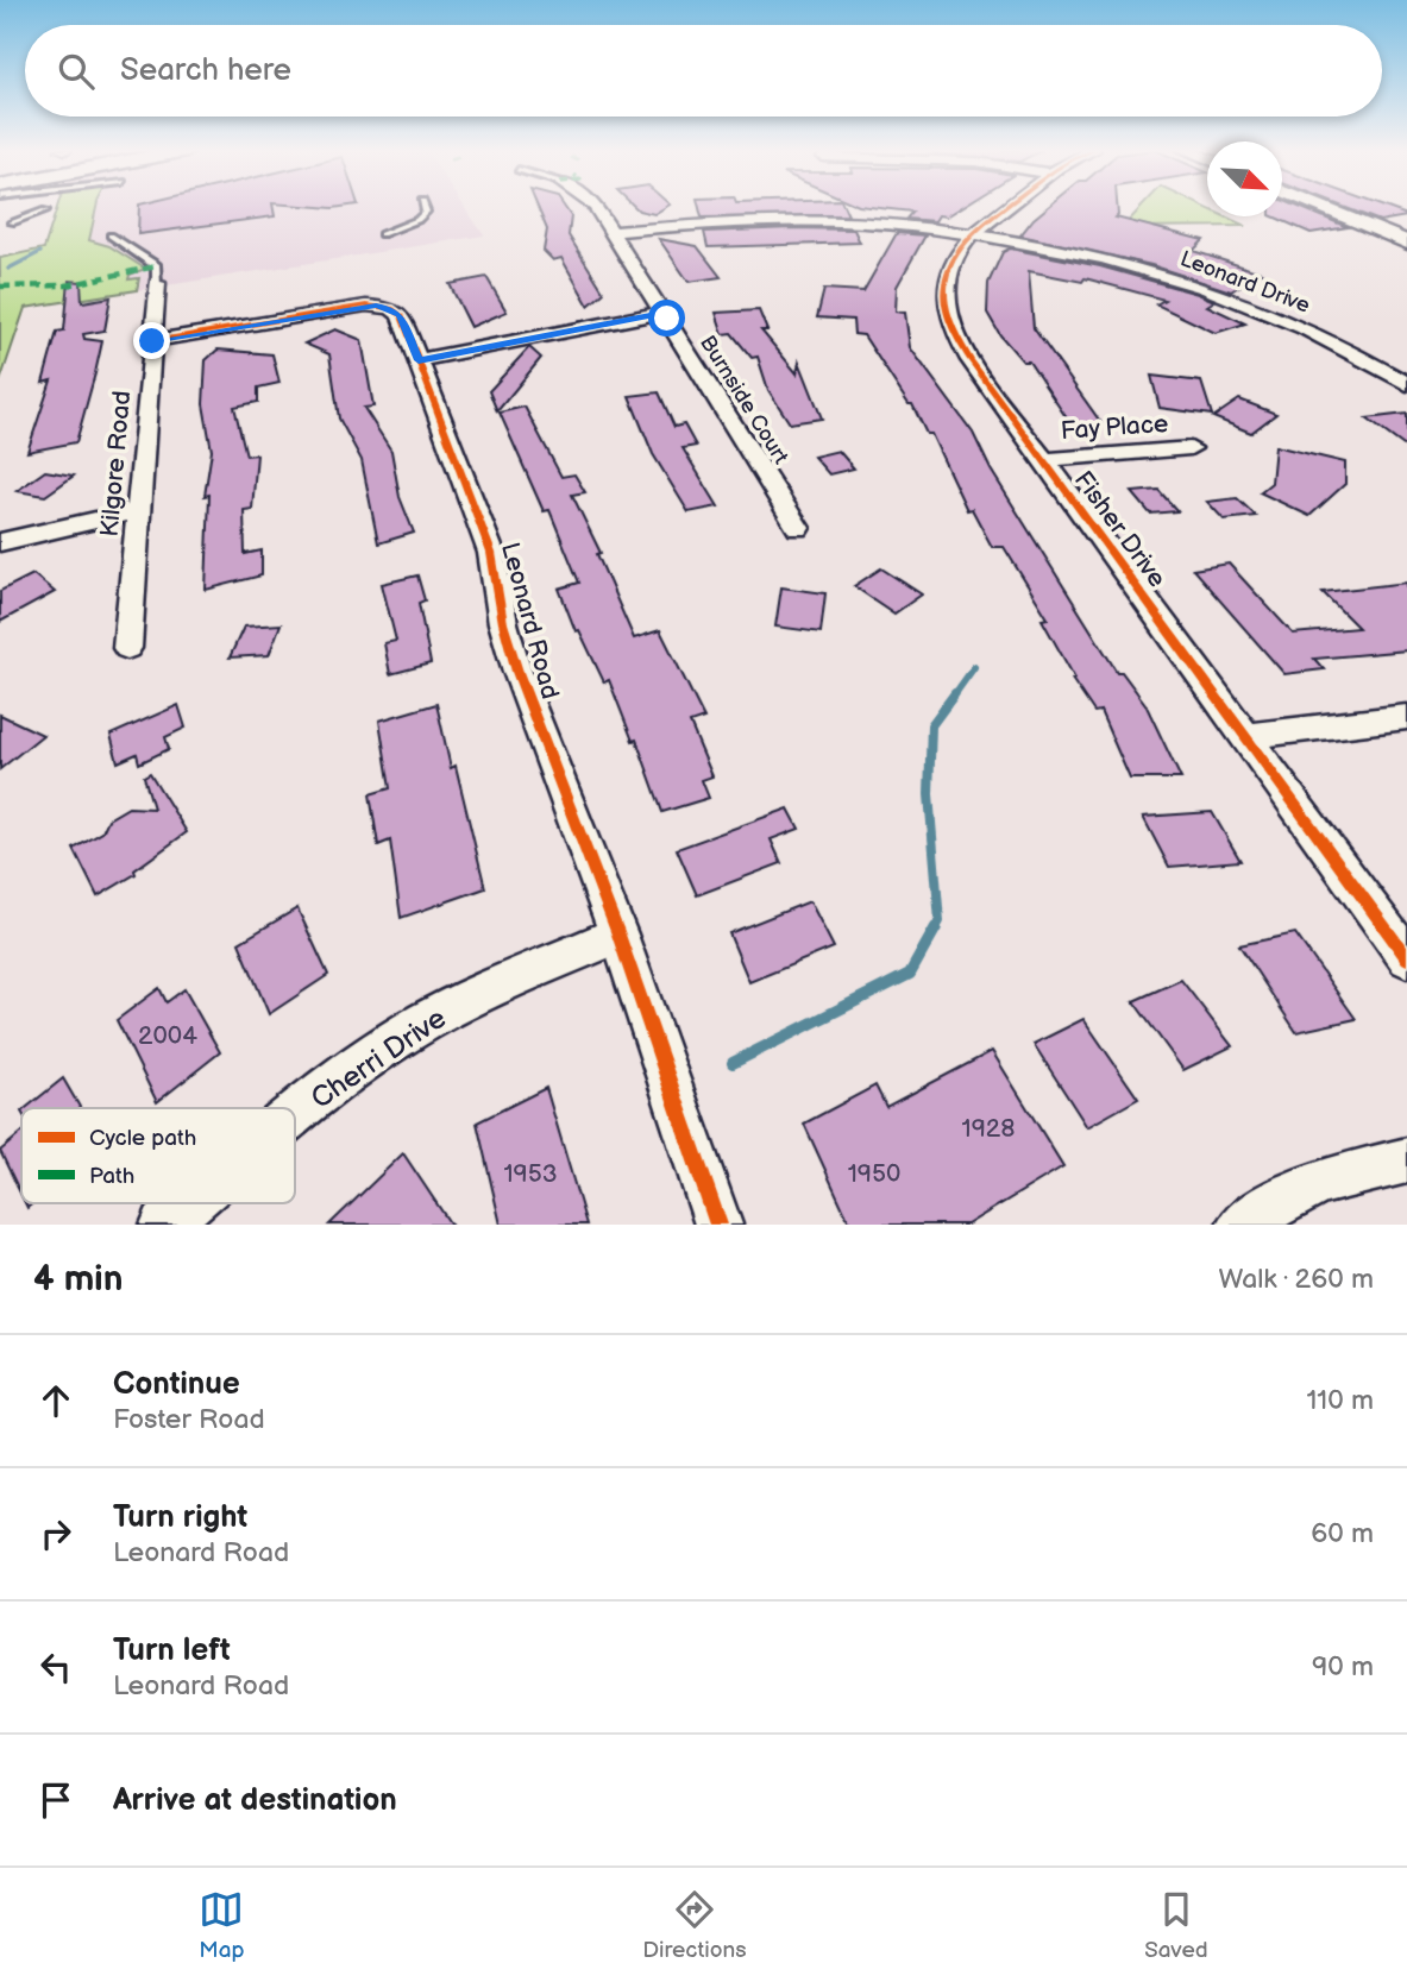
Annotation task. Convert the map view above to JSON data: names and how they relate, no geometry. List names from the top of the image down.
{
  "streets": {
    "street": [
      "Leonard Drive",
      "Burnside Court",
      "Fay Place",
      "Kilgore Road",
      "Fisher Drive",
      "Leonard Road",
      "Cherri Drive"
    ]
  },
  "crossings": [
    ["Leonard Drive", "Burnside Court"],
    ["Leonard Drive", "Fisher Drive"],
    ["Fay Place", "Fisher Drive"],
    ["Kilgore Road", "Leonard Road"],
    ["Leonard Road", "Cherri Drive"]
  ],
  "house_numbers": [
    "2004",
    "1928",
    "1953",
    "1950"
  ],
  "legend": ["Cycle path", "Path"],
  "north": "bottom right",
  "page": {
    "search": "Search here",
    "heading": ["4 min", "Walk · 260 m"],
    "list": [
      ["Continue", "Foster Road", "110 m"],
      ["Turn right", "Leonard Road", "60 m"],
      ["Turn left", "Leonard Road", "90 m"],
      "Arrive at destination"
    ],
    "nav": ["Map", "Directions", "Saved"]
  }
}
